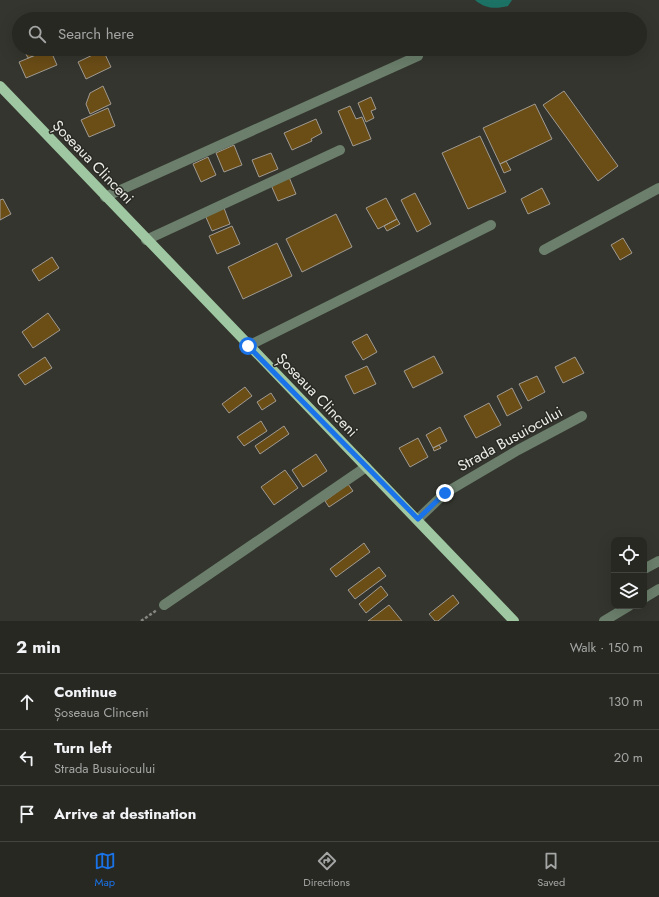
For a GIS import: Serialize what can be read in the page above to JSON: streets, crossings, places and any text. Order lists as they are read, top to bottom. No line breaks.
{"streets":{"main road":["Șoseaua Clinceni"],"street":["Strada Busuiocului"]},"crossings":[["Șoseaua Clinceni","Strada Busuiocului"]],"page":{"search":"Search here","heading":["2 min","Walk · 150 m"],"list":[["Continue","Șoseaua Clinceni","130 m"],["Turn left","Strada Busuiocului","20 m"],"Arrive at destination"],"nav":["Map","Directions","Saved"]}}
